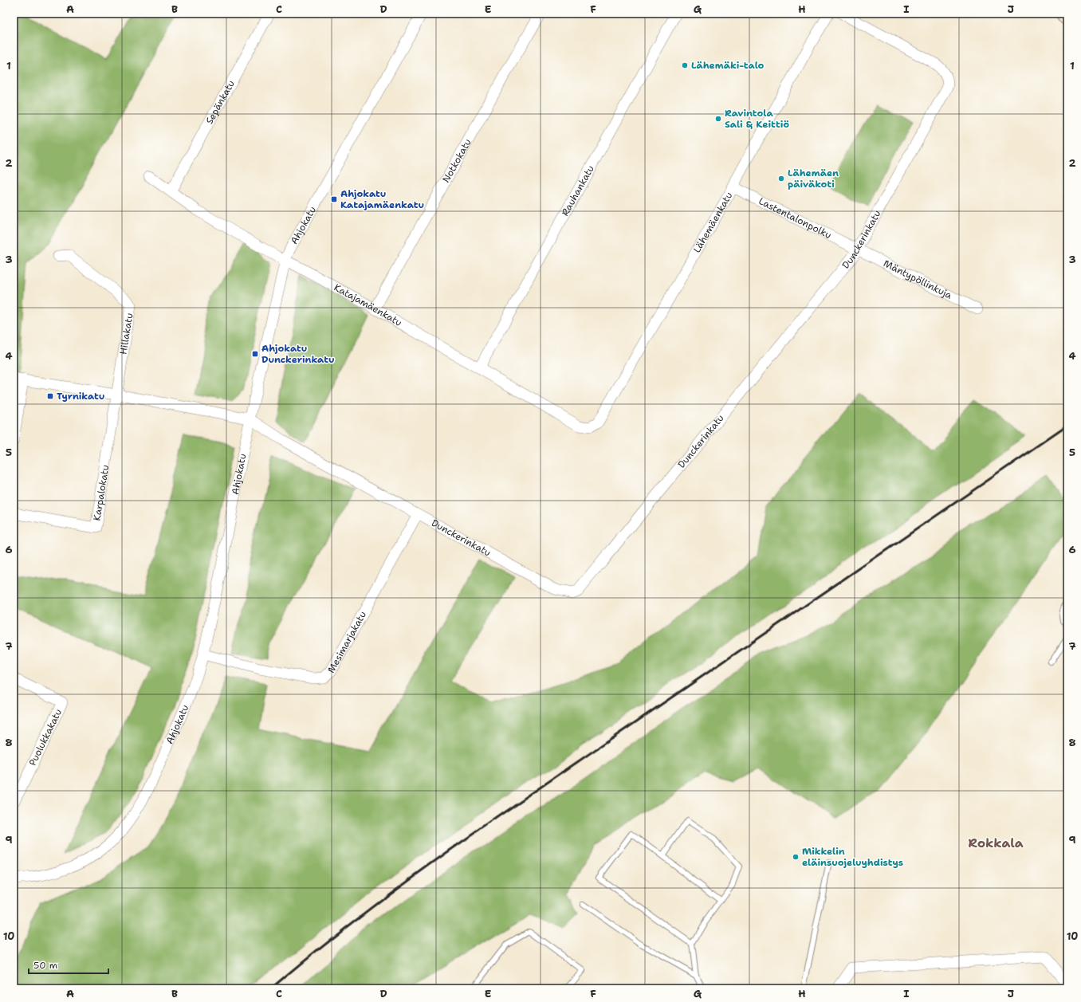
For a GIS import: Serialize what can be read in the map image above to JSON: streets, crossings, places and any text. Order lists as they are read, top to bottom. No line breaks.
{"streets":{"street":["Sepänkatu","Notkokatu","Rauhankatu","Lastentalonpolku","Lähemäenkatu","Ahjokatu","Dunckerinkatu","Mäntypöllinkuja","Katajamäenkatu","Hillakatu","Karpalokatu","Mesimarjakatu","Puolukkakatu"]},"crossings":[["Sepänkatu","Katajamäenkatu"],["Notkokatu","Katajamäenkatu"],["Rauhankatu","Katajamäenkatu"],["Lastentalonpolku","Lähemäenkatu"],["Lastentalonpolku","Dunckerinkatu"],["Lastentalonpolku","Mäntypöllinkuja"],["Lähemäenkatu","Katajamäenkatu"],["Ahjokatu","Dunckerinkatu"],["Ahjokatu","Katajamäenkatu"],["Ahjokatu","Mesimarjakatu"],["Dunckerinkatu","Mäntypöllinkuja"],["Dunckerinkatu","Mesimarjakatu"],["Hillakatu","Karpalokatu"]],"districts":["Rokkala"],"places":{"other":["Lähemäki-talo","Ravintola Sali & Keittiö","Lähemäen päiväkoti","Mikkelin eläinsuojeluyhdistys"],"transit":["Ahjokatu Katajamäenkatu","Ahjokatu Dunckerinkatu","Tyrnikatu"]},"scale_bar":"50 m","grid":{"columns":["A","B","C","D","E","F","G","H","I","J"],"rows":["1","2","3","4","5","6","7","8","9","10"]}}
